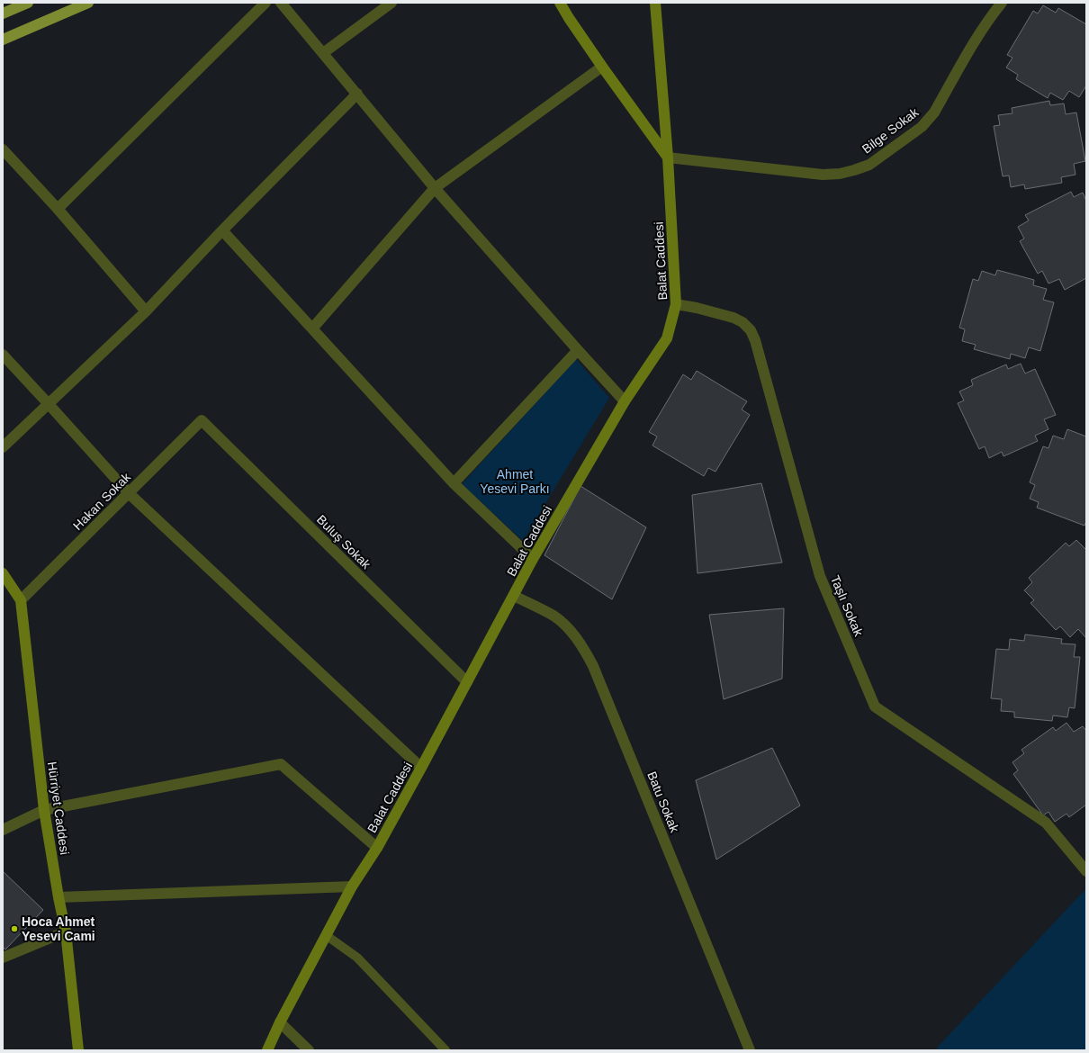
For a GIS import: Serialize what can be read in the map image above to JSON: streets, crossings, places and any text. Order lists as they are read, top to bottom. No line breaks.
{"streets":{"street":["Bilge Sokak","Balat Caddesi","Hakan Sokak","Buluş Sokak","Taşlı Sokak","Batu Sokak","Hürriyet Caddesi"]},"crossings":[["Bilge Sokak","Balat Caddesi"],["Balat Caddesi","Buluş Sokak"],["Balat Caddesi","Taşlı Sokak"],["Balat Caddesi","Batu Sokak"],["Hakan Sokak","Buluş Sokak"],["Hakan Sokak","Hürriyet Caddesi"]],"parks":["Ahmet Yesevi Parkı"],"places":["Hoca Ahmet Yesevi Cami"]}
